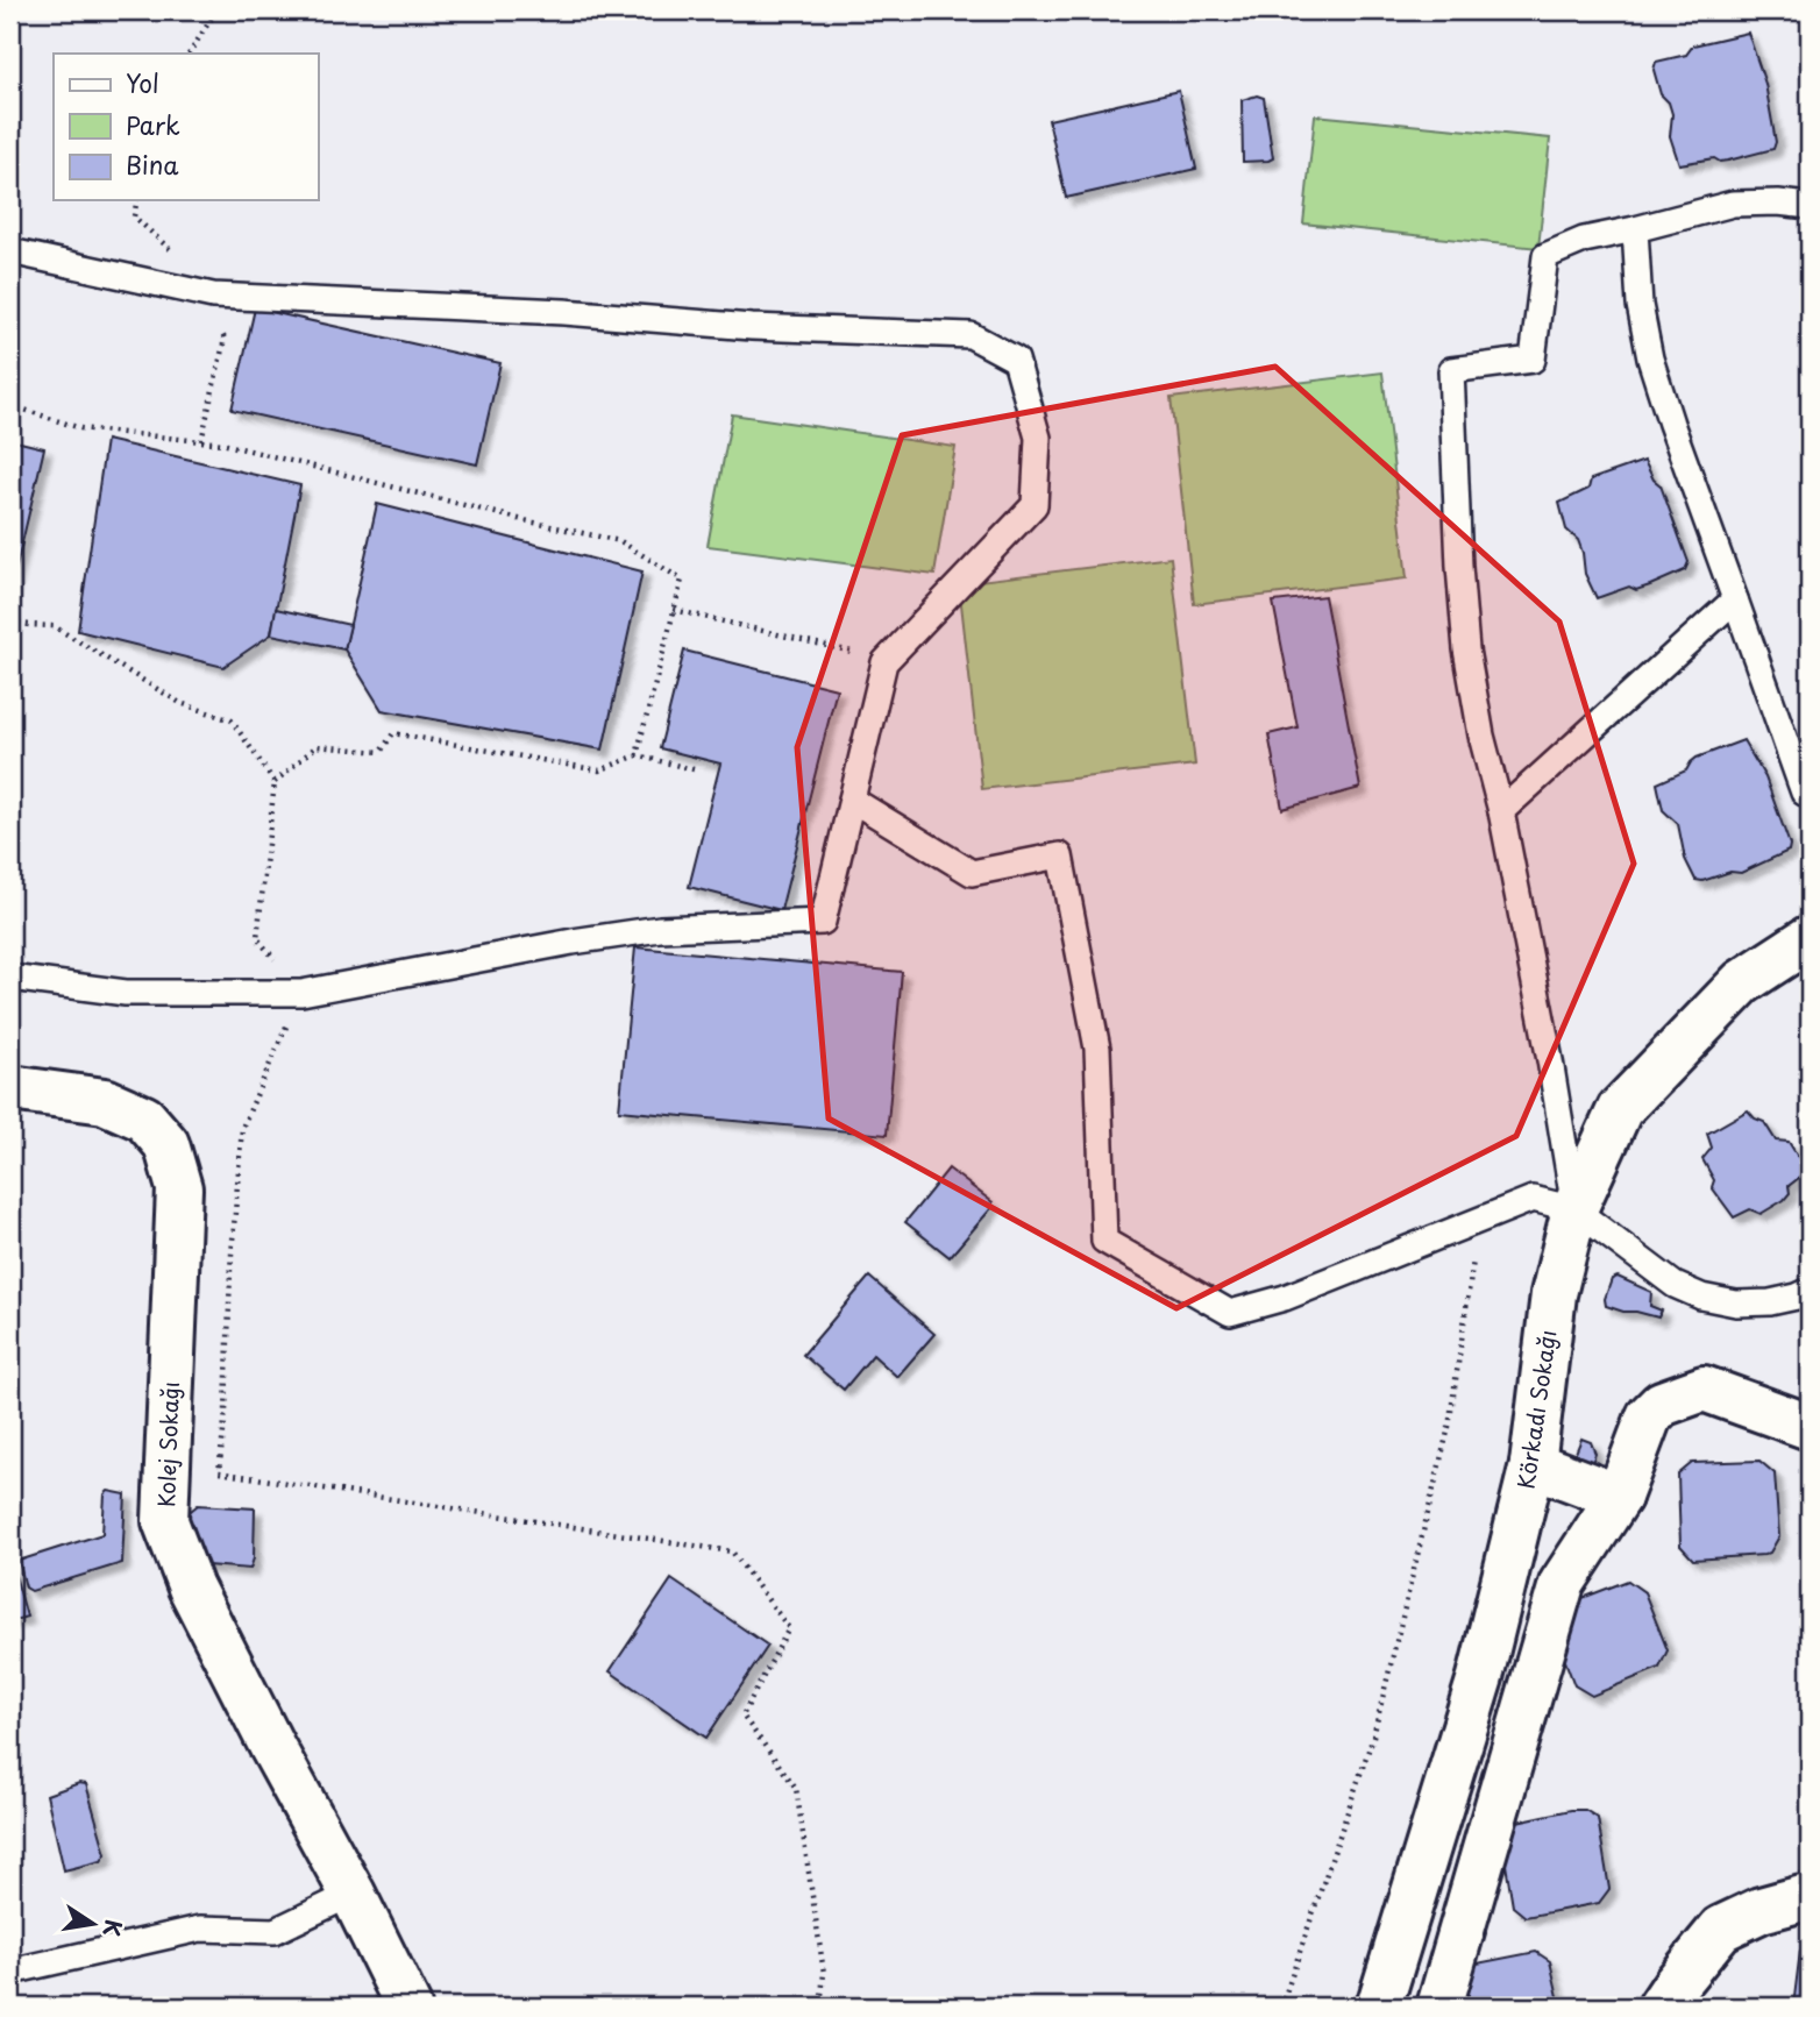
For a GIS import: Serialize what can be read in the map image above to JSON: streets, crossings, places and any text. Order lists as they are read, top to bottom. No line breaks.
{"streets":{"street":["Körkadı Sokağı","Kolej Sokağı"]},"legend":["Yol","Park","Bina"],"north":"right"}
